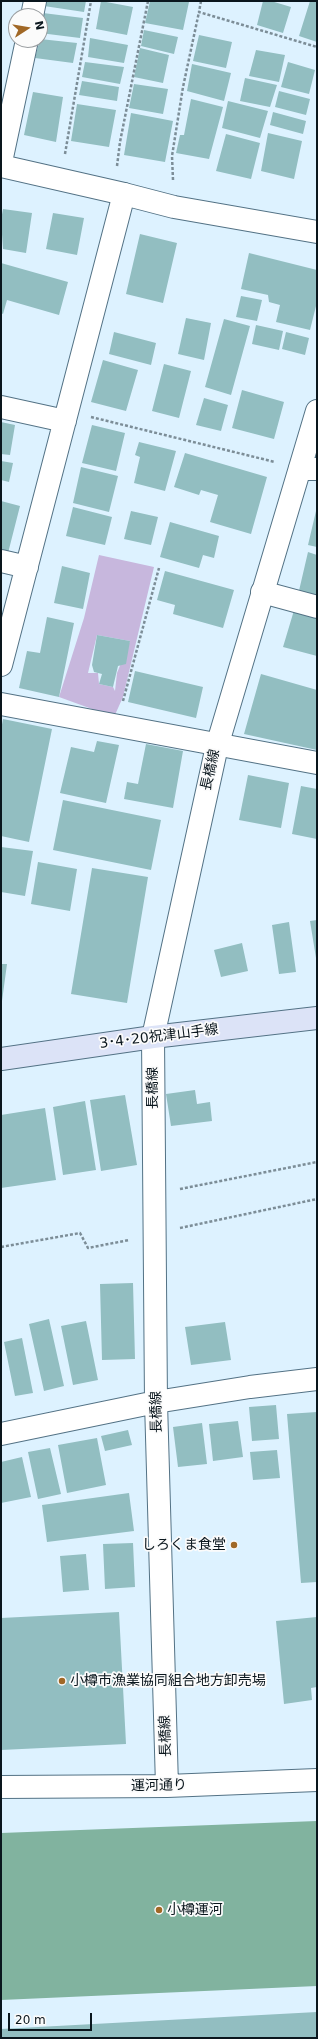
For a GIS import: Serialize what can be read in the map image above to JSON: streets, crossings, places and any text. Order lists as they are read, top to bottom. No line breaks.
{"streets":{"main road":["3･4･20祝津山手線"],"street":["長橋線","運河通り"]},"crossings":[["長橋線","3･4･20祝津山手線"],["長橋線","運河通り"]],"places":["しろくま食堂","小樽市漁業協同組合地方卸売場","小樽運河"],"scale_bar":"20 m","north":"right"}
